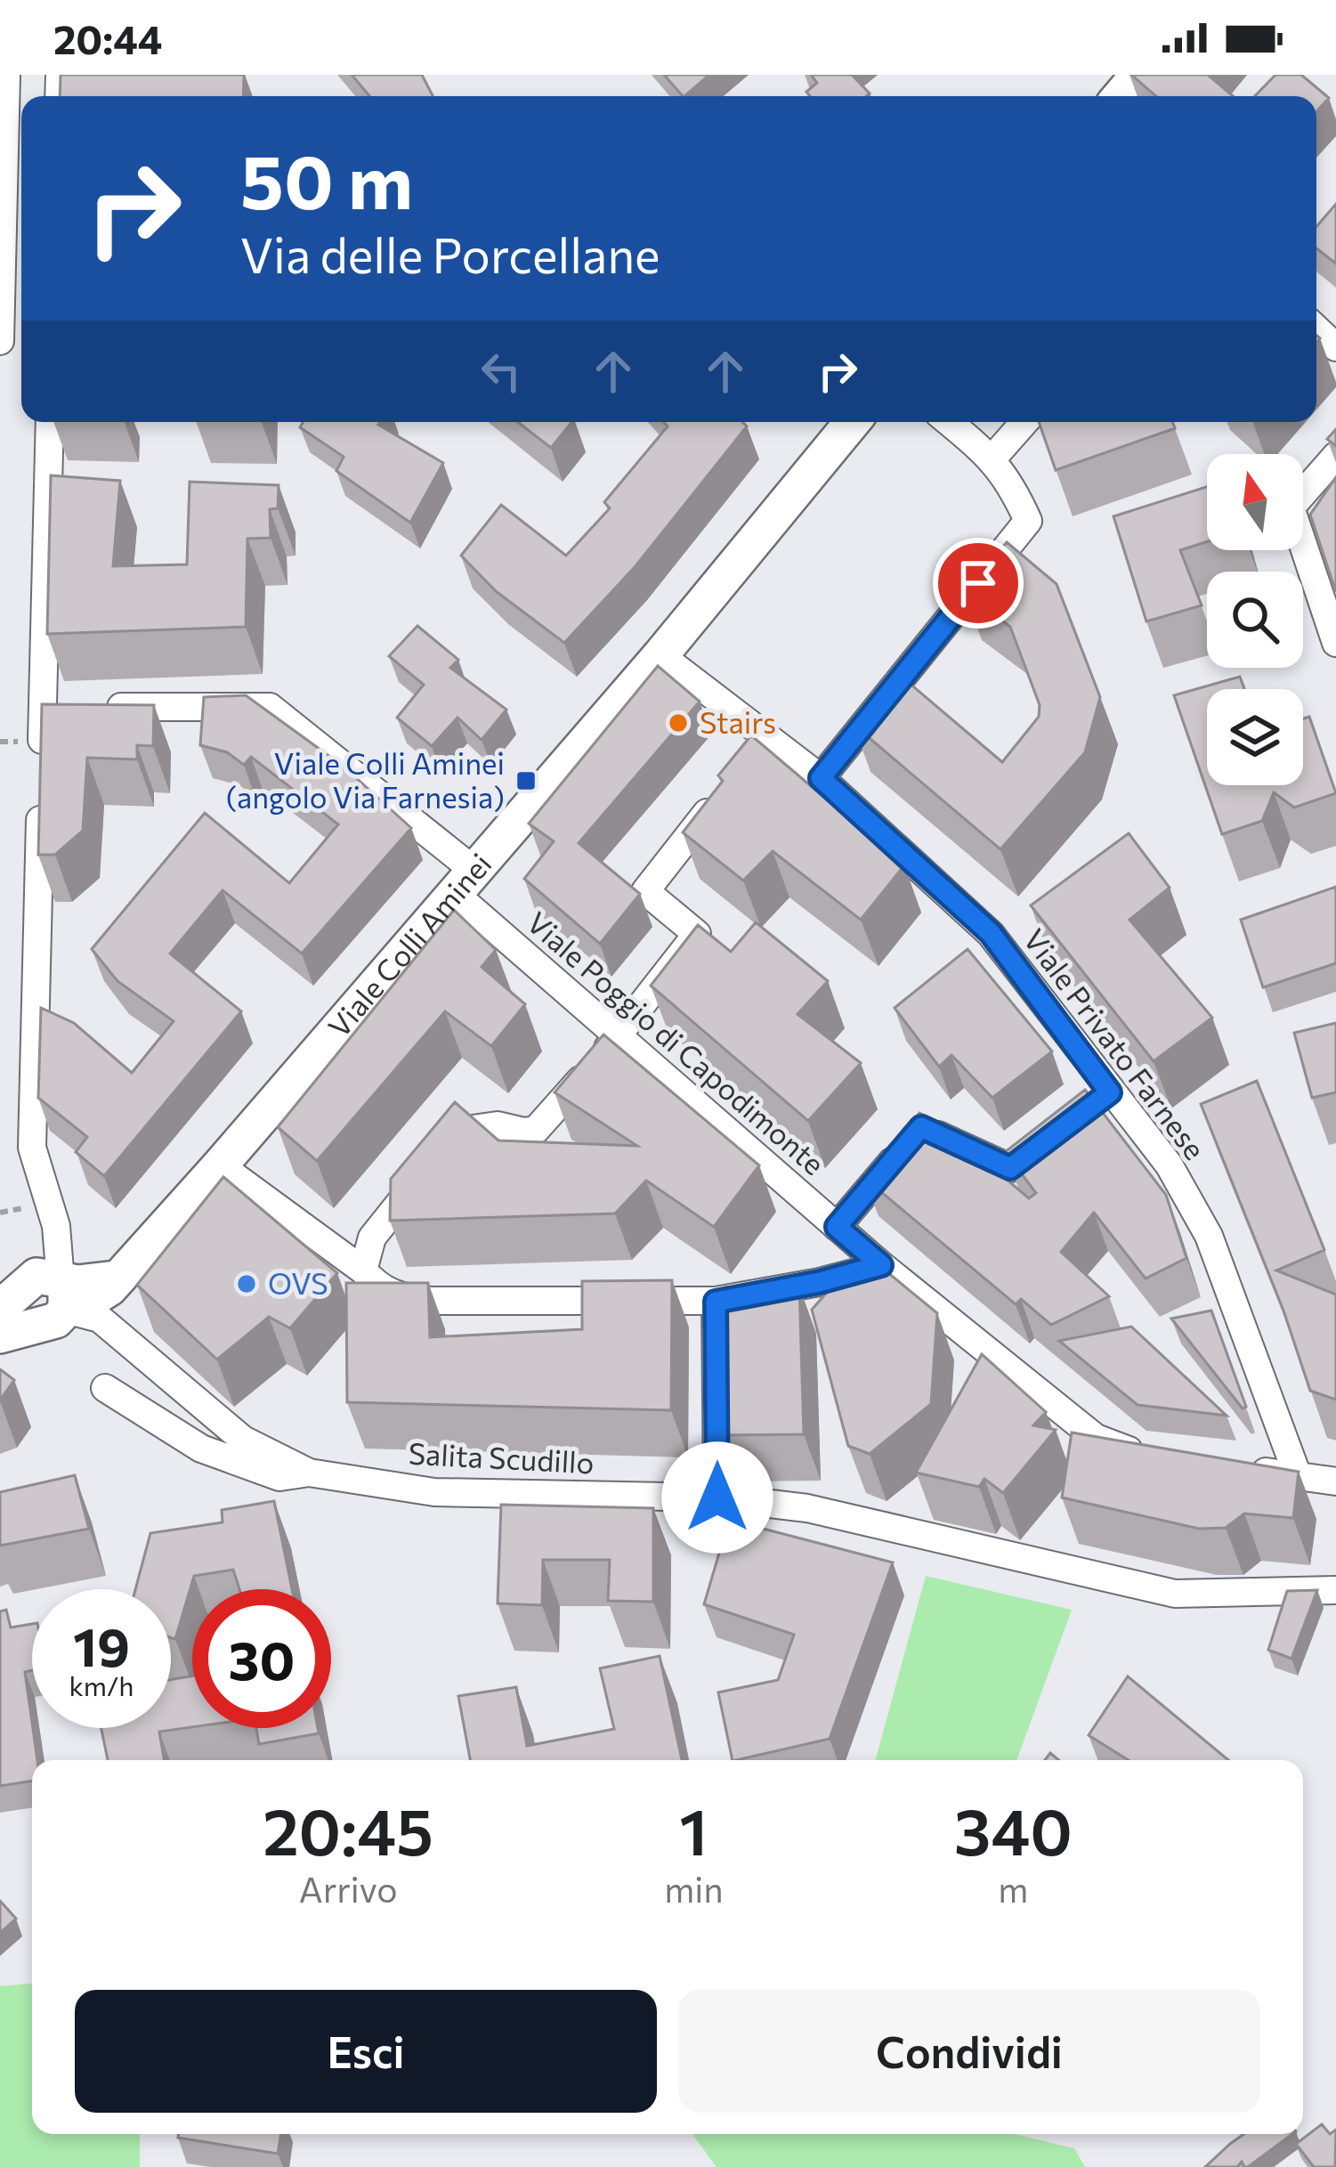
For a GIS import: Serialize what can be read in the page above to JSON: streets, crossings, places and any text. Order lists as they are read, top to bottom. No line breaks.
{"streets":{"main road":["Viale Colli Aminei"],"street":["Viale Poggio di Capodimonte","Viale Privato Farnese","Salita Scudillo"]},"crossings":[["Viale Colli Aminei","Viale Poggio di Capodimonte"],["Viale Colli Aminei","Viale Privato Farnese"],["Viale Colli Aminei","Salita Scudillo"]],"places":{"other":["Stairs","OVS"],"transit":["Viale Colli Aminei (angolo Via Farnesia)"]},"north":"top","page":{"status":"20:44","turn":["50 m","Via delle Porcellane"],"speed":"19 km/h","limit":"30","eta":["20:45","Arrivo","1","min","340","m"],"buttons":["Esci","Condividi"]}}
